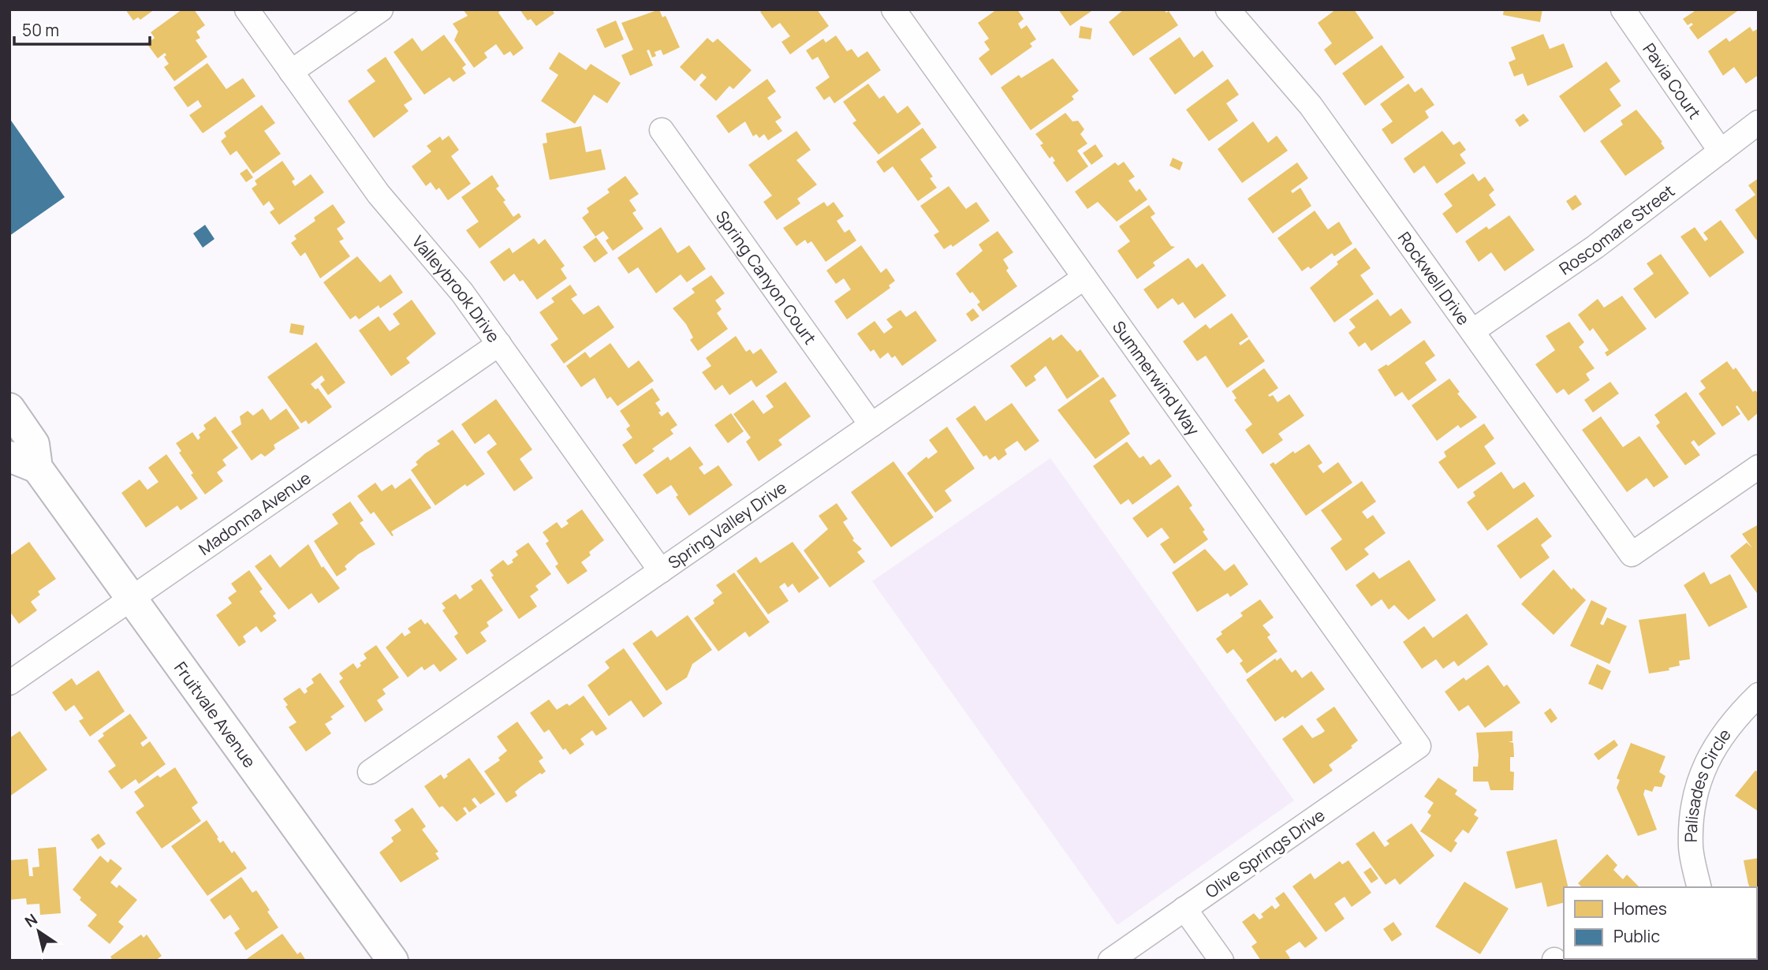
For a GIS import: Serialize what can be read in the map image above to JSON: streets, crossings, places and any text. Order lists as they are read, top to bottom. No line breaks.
{"streets":{"main road":["Fruitvale Avenue"],"street":["Pavia Court","Roscomare Street","Spring Canyon Court","Rockwell Drive","Valleybrook Drive","Summerwind Way","Madonna Avenue","Spring Valley Drive","Palisades Circle","Olive Springs Drive"]},"crossings":[["Pavia Court","Roscomare Street"],["Roscomare Street","Rockwell Drive"],["Spring Canyon Court","Spring Valley Drive"],["Valleybrook Drive","Madonna Avenue"],["Valleybrook Drive","Spring Valley Drive"],["Summerwind Way","Spring Valley Drive"],["Summerwind Way","Olive Springs Drive"],["Madonna Avenue","Fruitvale Avenue"]],"legend":["Homes","Public"],"scale_bar":"50 m","north":"top left"}
